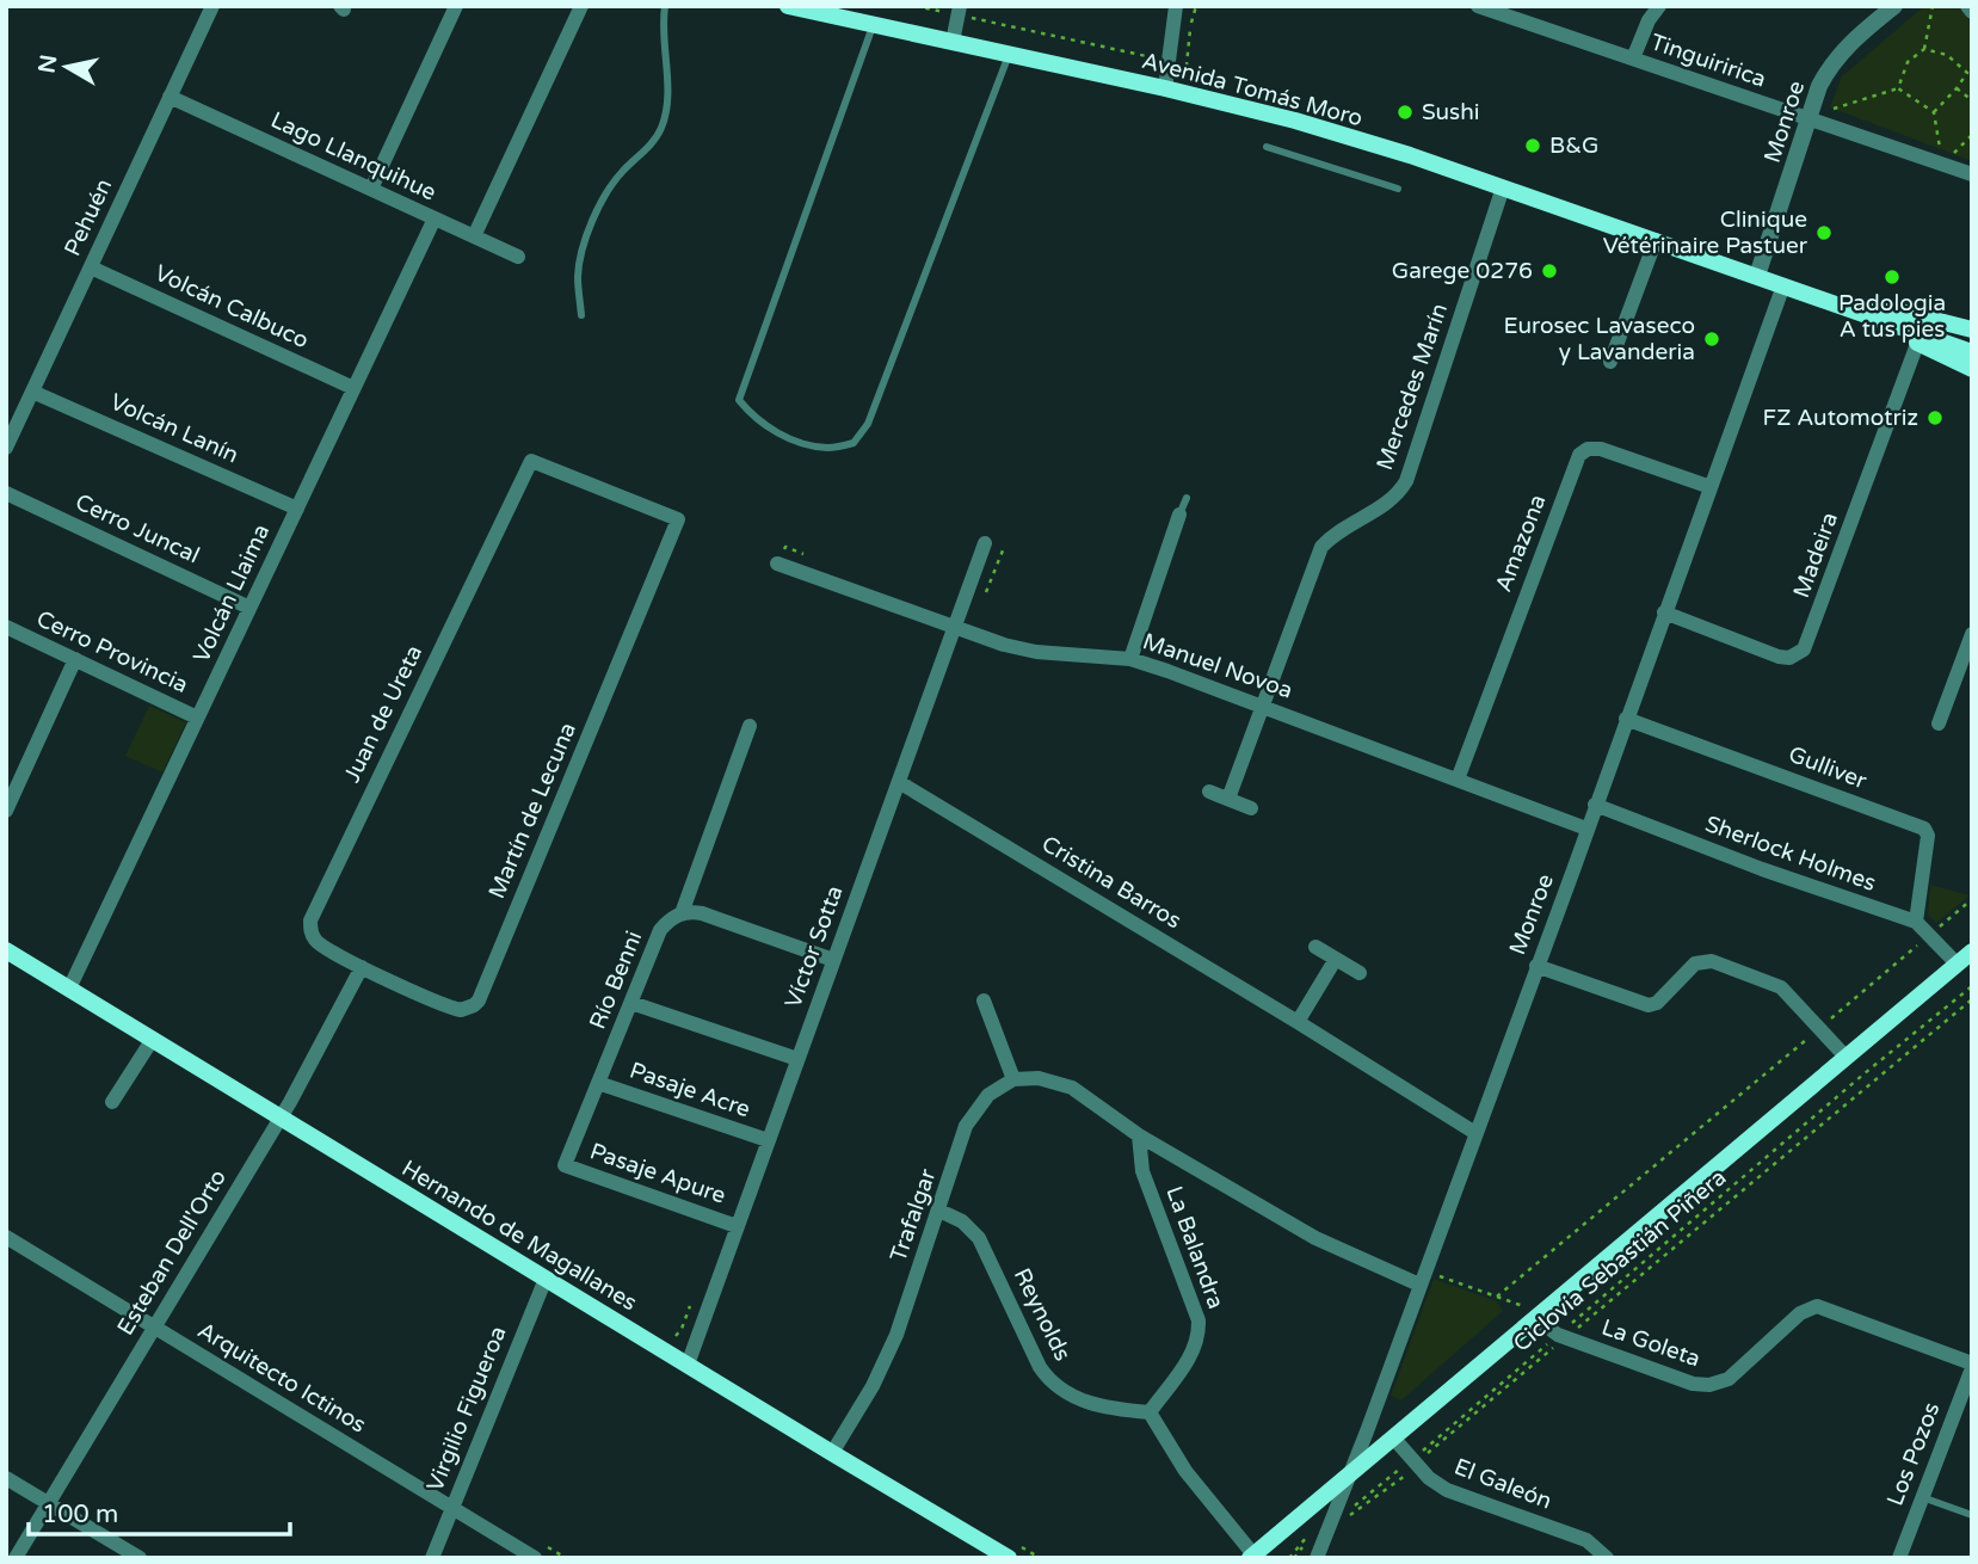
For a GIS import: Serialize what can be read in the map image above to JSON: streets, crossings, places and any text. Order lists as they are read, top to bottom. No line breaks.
{"streets":{"main road":["Avenida Tomás Moro","Hernando de Magallanes"],"street":["Tinguiririca","Monroe","Lago Llanquihue","Pehuén","Volcán Calbuco","Mercedes Marín","Volcán Lanín","Cerro Juncal","Amazona","Madeira","Volcán Llaima","Cerro Provincia","Manuel Novoa","Juan de Ureta","Gulliver","Martín de Lecuna","Sherlock Holmes","Cristina Barros","Víctor Sotta","Río Benni","Pasaje Acre","Pasaje Apure","Trafalgar","La Balandra","Esteban Dell'Orto","Reynolds","La Goleta","Arquitecto Ictinos","Virgilio Figueroa","Los Pozos","El Galeón"],"path":["Ciclovía Sebastián Piñera"]},"crossings":[["Tinguiririca","Monroe"],["Avenida Tomás Moro","Monroe"],["Avenida Tomás Moro","Mercedes Marín"],["Avenida Tomás Moro","Madeira"],["Monroe","Amazona"],["Monroe","Madeira"],["Monroe","Manuel Novoa"],["Monroe","Gulliver"],["Monroe","Sherlock Holmes"],["Monroe","Cristina Barros"],["Monroe","Ciclovía Sebastián Piñera"],["Lago Llanquihue","Pehuén"],["Lago Llanquihue","Volcán Llaima"],["Pehuén","Volcán Calbuco"],["Pehuén","Volcán Lanín"],["Volcán Calbuco","Volcán Llaima"],["Mercedes Marín","Manuel Novoa"],["Volcán Lanín","Volcán Llaima"],["Cerro Juncal","Volcán Llaima"],["Amazona","Manuel Novoa"],["Volcán Llaima","Cerro Provincia"],["Volcán Llaima","Hernando de Magallanes"],["Manuel Novoa","Víctor Sotta"],["Juan de Ureta","Martín de Lecuna"],["Juan de Ureta","Esteban Dell'Orto"],["Gulliver","Sherlock Holmes"],["Martín de Lecuna","Esteban Dell'Orto"],["Cristina Barros","Víctor Sotta"],["Víctor Sotta","Pasaje Acre"],["Víctor Sotta","Pasaje Apure"],["Víctor Sotta","Hernando de Magallanes"],["Río Benni","Pasaje Acre"],["Río Benni","Pasaje Apure"],["Trafalgar","Hernando de Magallanes"],["Trafalgar","Reynolds"],["Hernando de Magallanes","Esteban Dell'Orto"],["Hernando de Magallanes","Virgilio Figueroa"],["La Balandra","Reynolds"],["Esteban Dell'Orto","Arquitecto Ictinos"],["Ciclovía Sebastián Piñera","La Goleta"],["Ciclovía Sebastián Piñera","El Galeón"],["La Goleta","Los Pozos"],["Arquitecto Ictinos","Virgilio Figueroa"]],"places":["Sushi","B&G","Clinique Vétérinaire Pastuer","Garege 0276","Padologia A tus pies","Eurosec Lavaseco y Lavanderia","FZ Automotriz"],"scale_bar":"100 m","north":"left"}
